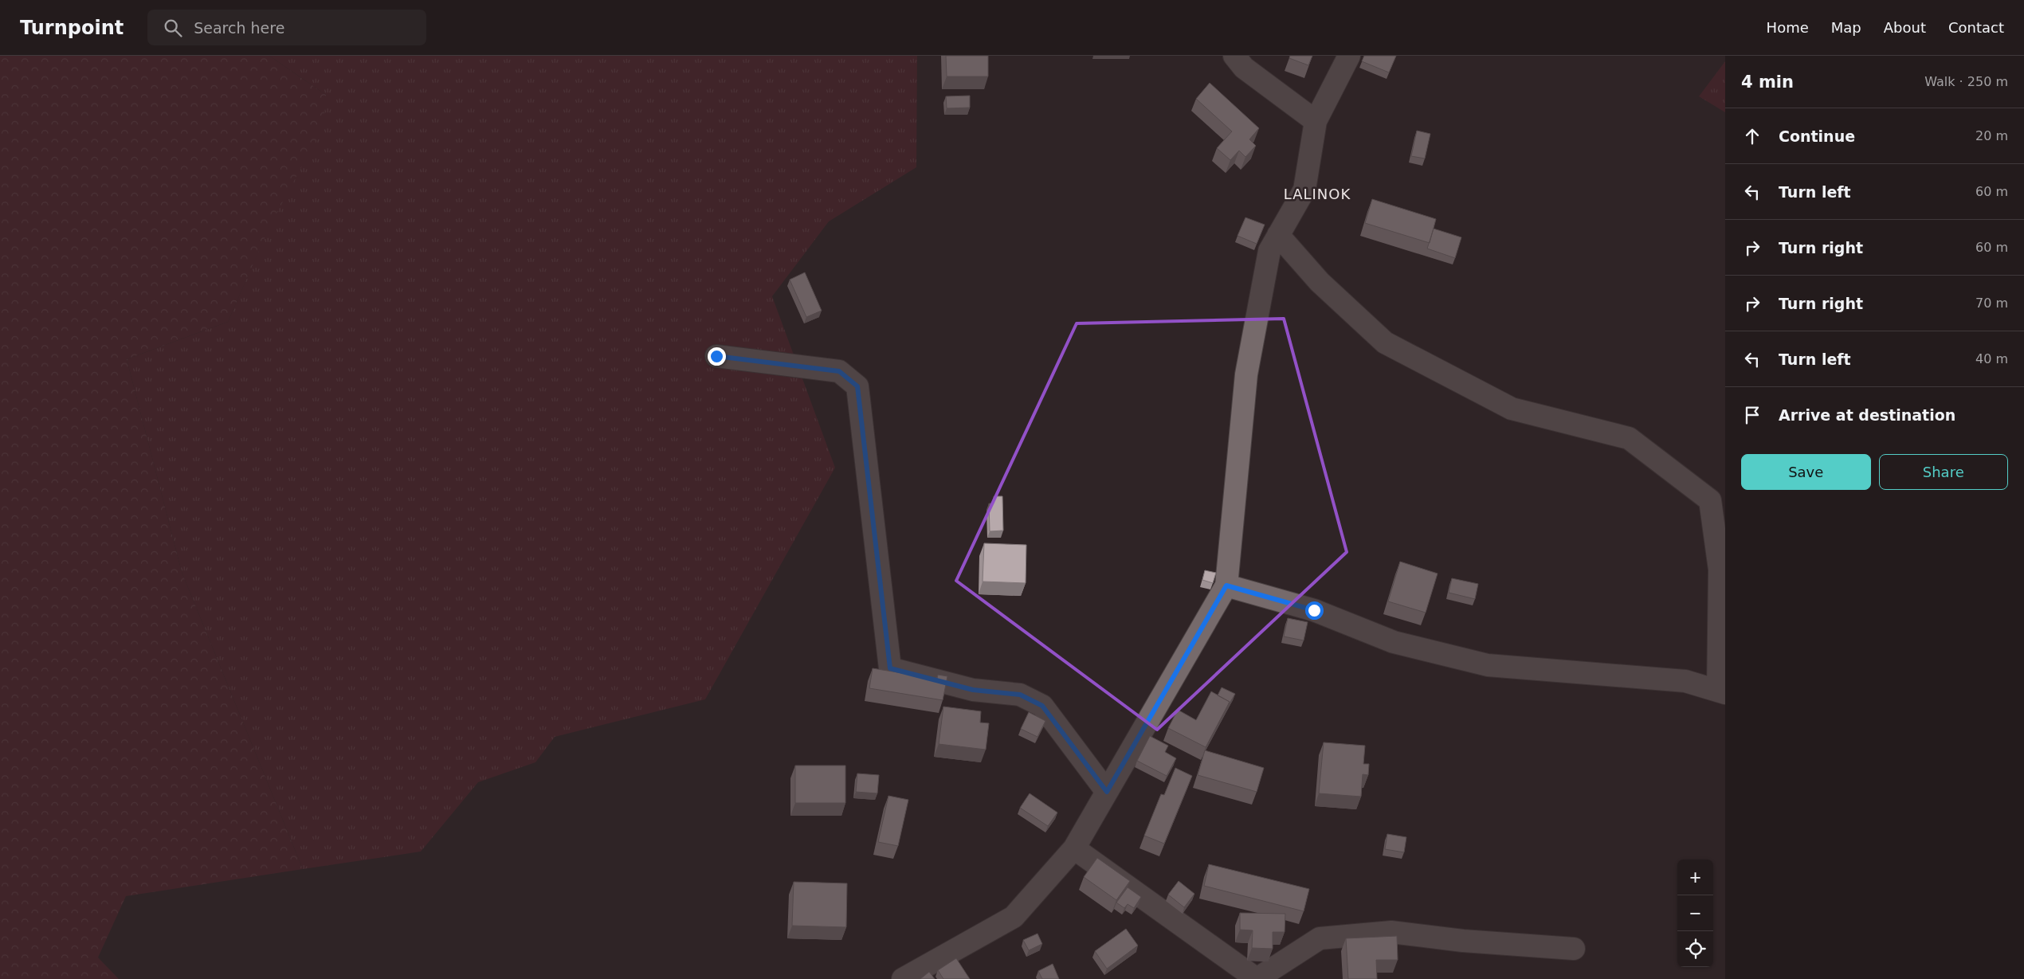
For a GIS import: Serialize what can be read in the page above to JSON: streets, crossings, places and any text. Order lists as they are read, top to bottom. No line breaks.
{"districts":["LALINOK"],"page":{"header":"Turnpoint","search":"Search here","nav":["Home","Map","About","Contact"],"heading":["4 min","Walk · 250 m"],"list":[["Continue","20 m"],["Turn left","60 m"],["Turn right","60 m"],["Turn right","70 m"],["Turn left","40 m"],"Arrive at destination"],"buttons":["Save","Share"],"map_buttons":["+","−"]}}
